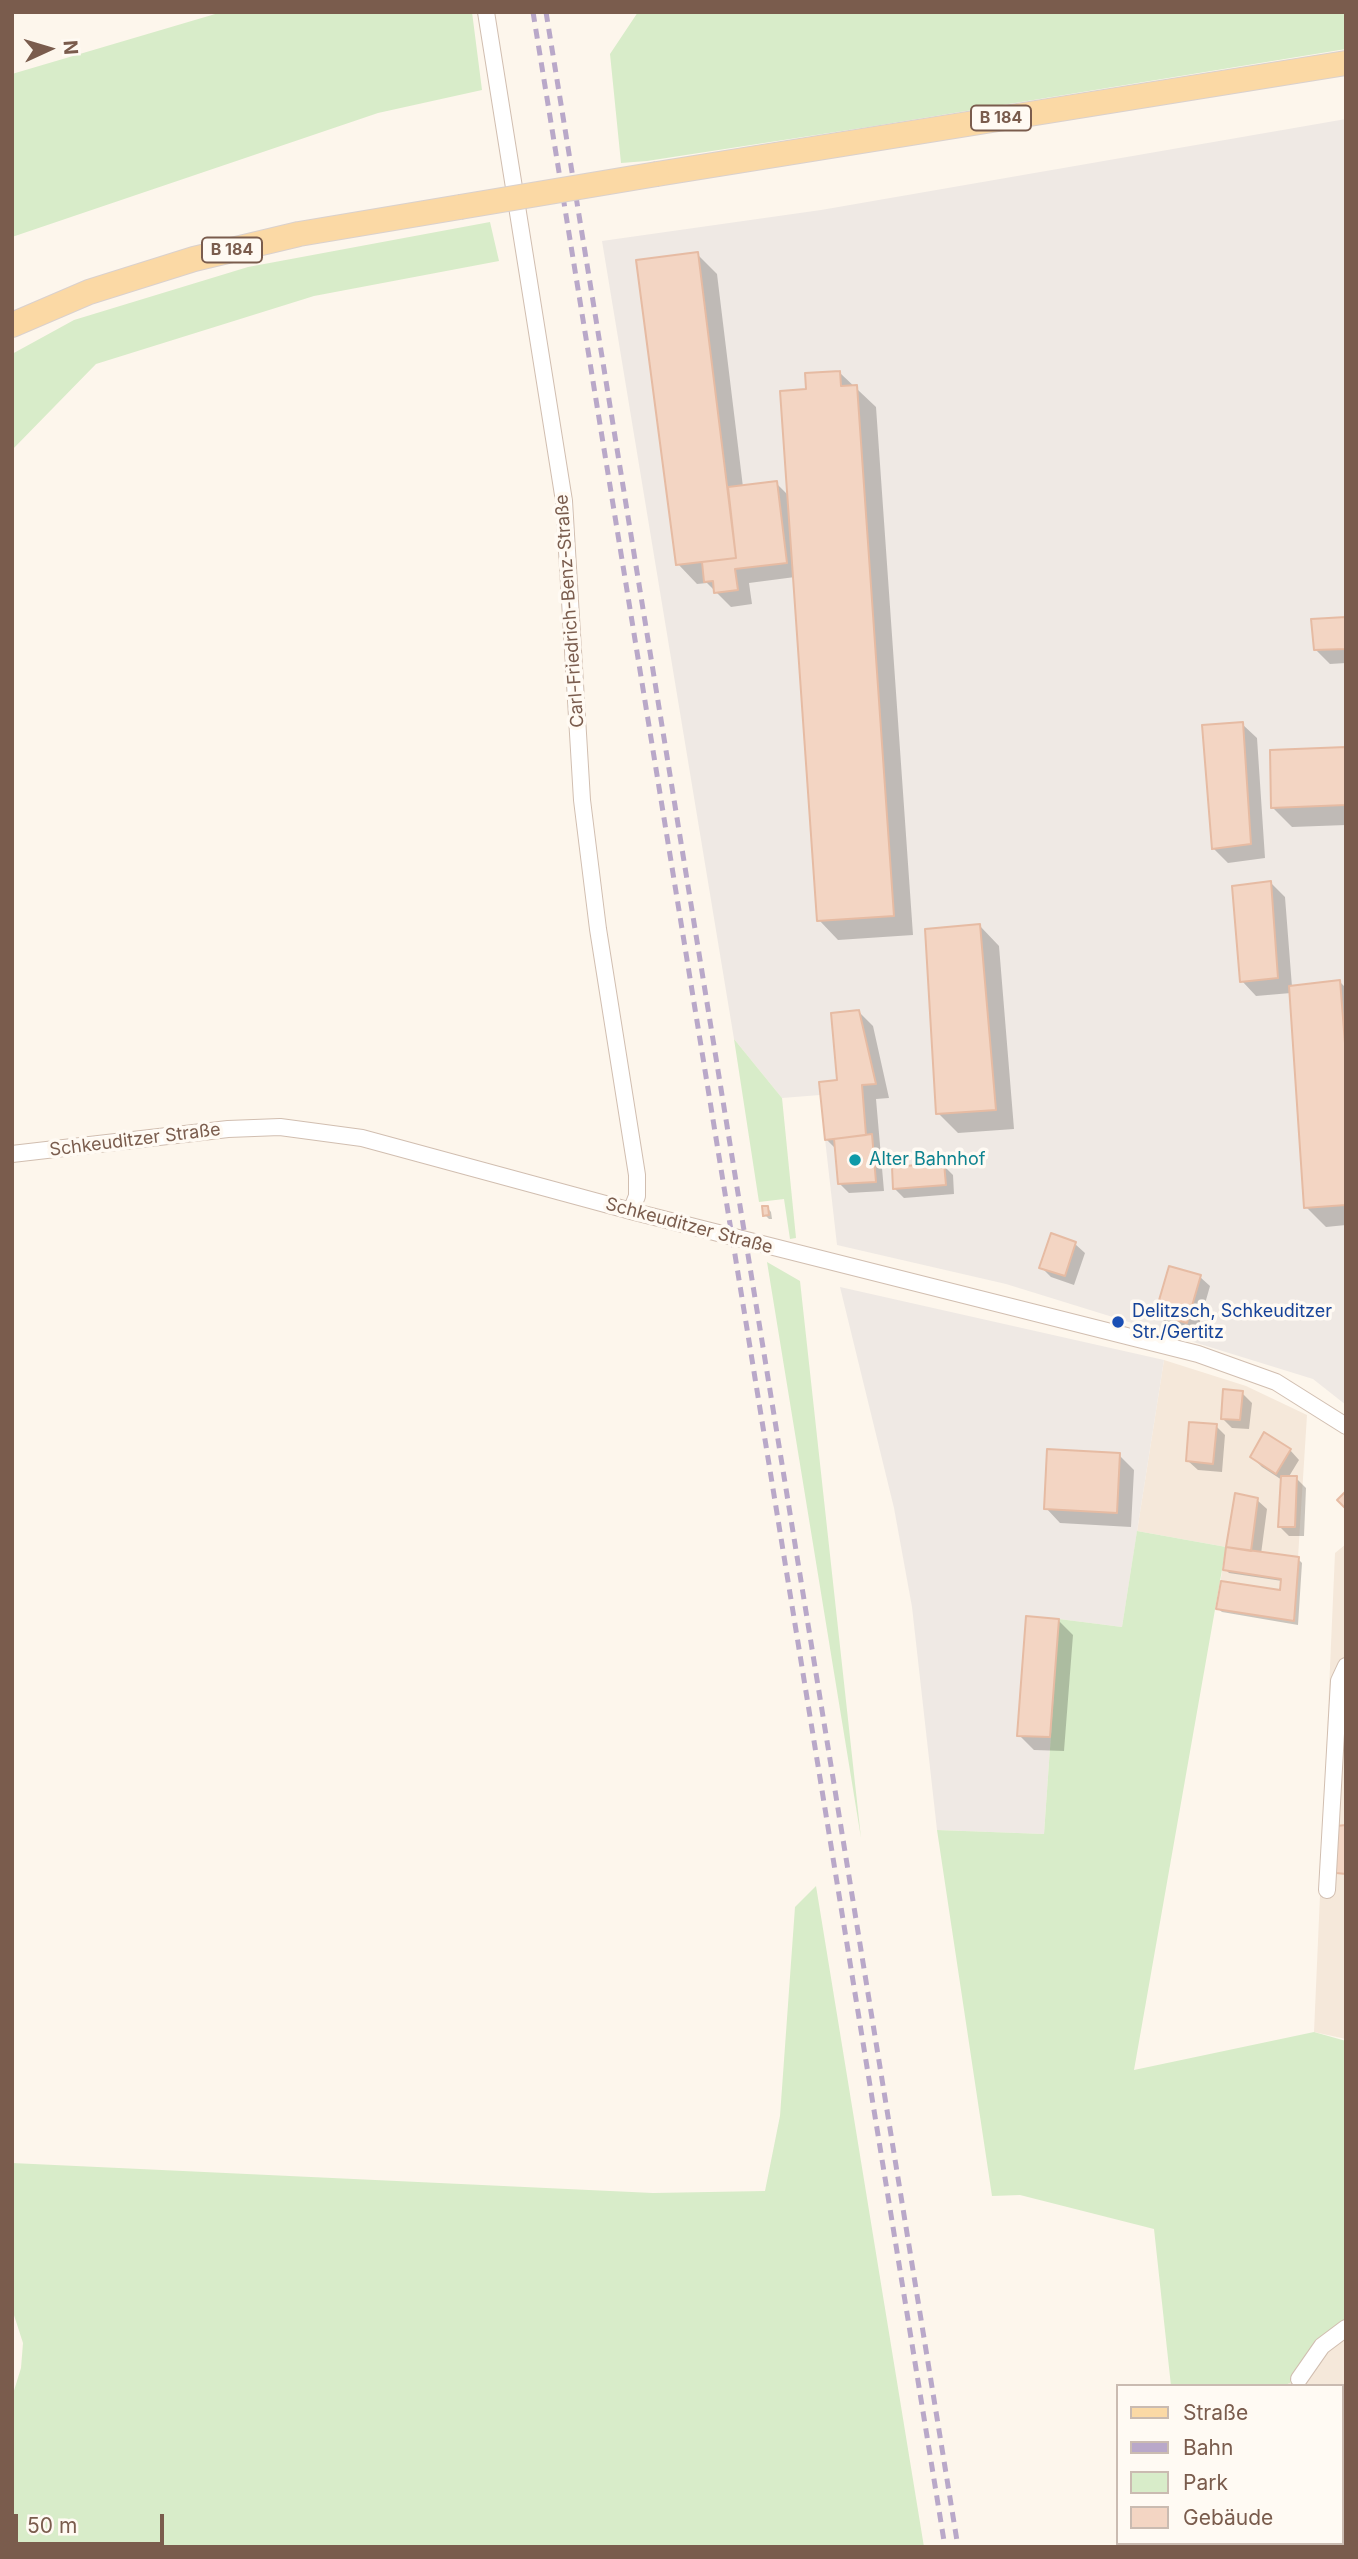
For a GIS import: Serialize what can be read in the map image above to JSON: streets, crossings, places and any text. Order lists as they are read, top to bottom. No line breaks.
{"streets":{"main road":["B 184"],"street":["Carl-Friedrich-Benz-Straße","Schkeuditzer Straße"]},"crossings":[["Carl-Friedrich-Benz-Straße","Schkeuditzer Straße"]],"places":["Alter Bahnhof","Delitzsch, Schkeuditzer Str./Gertitz"],"legend":["Straße","Bahn","Park","Gebäude"],"scale_bar":"50 m","north":"right"}
